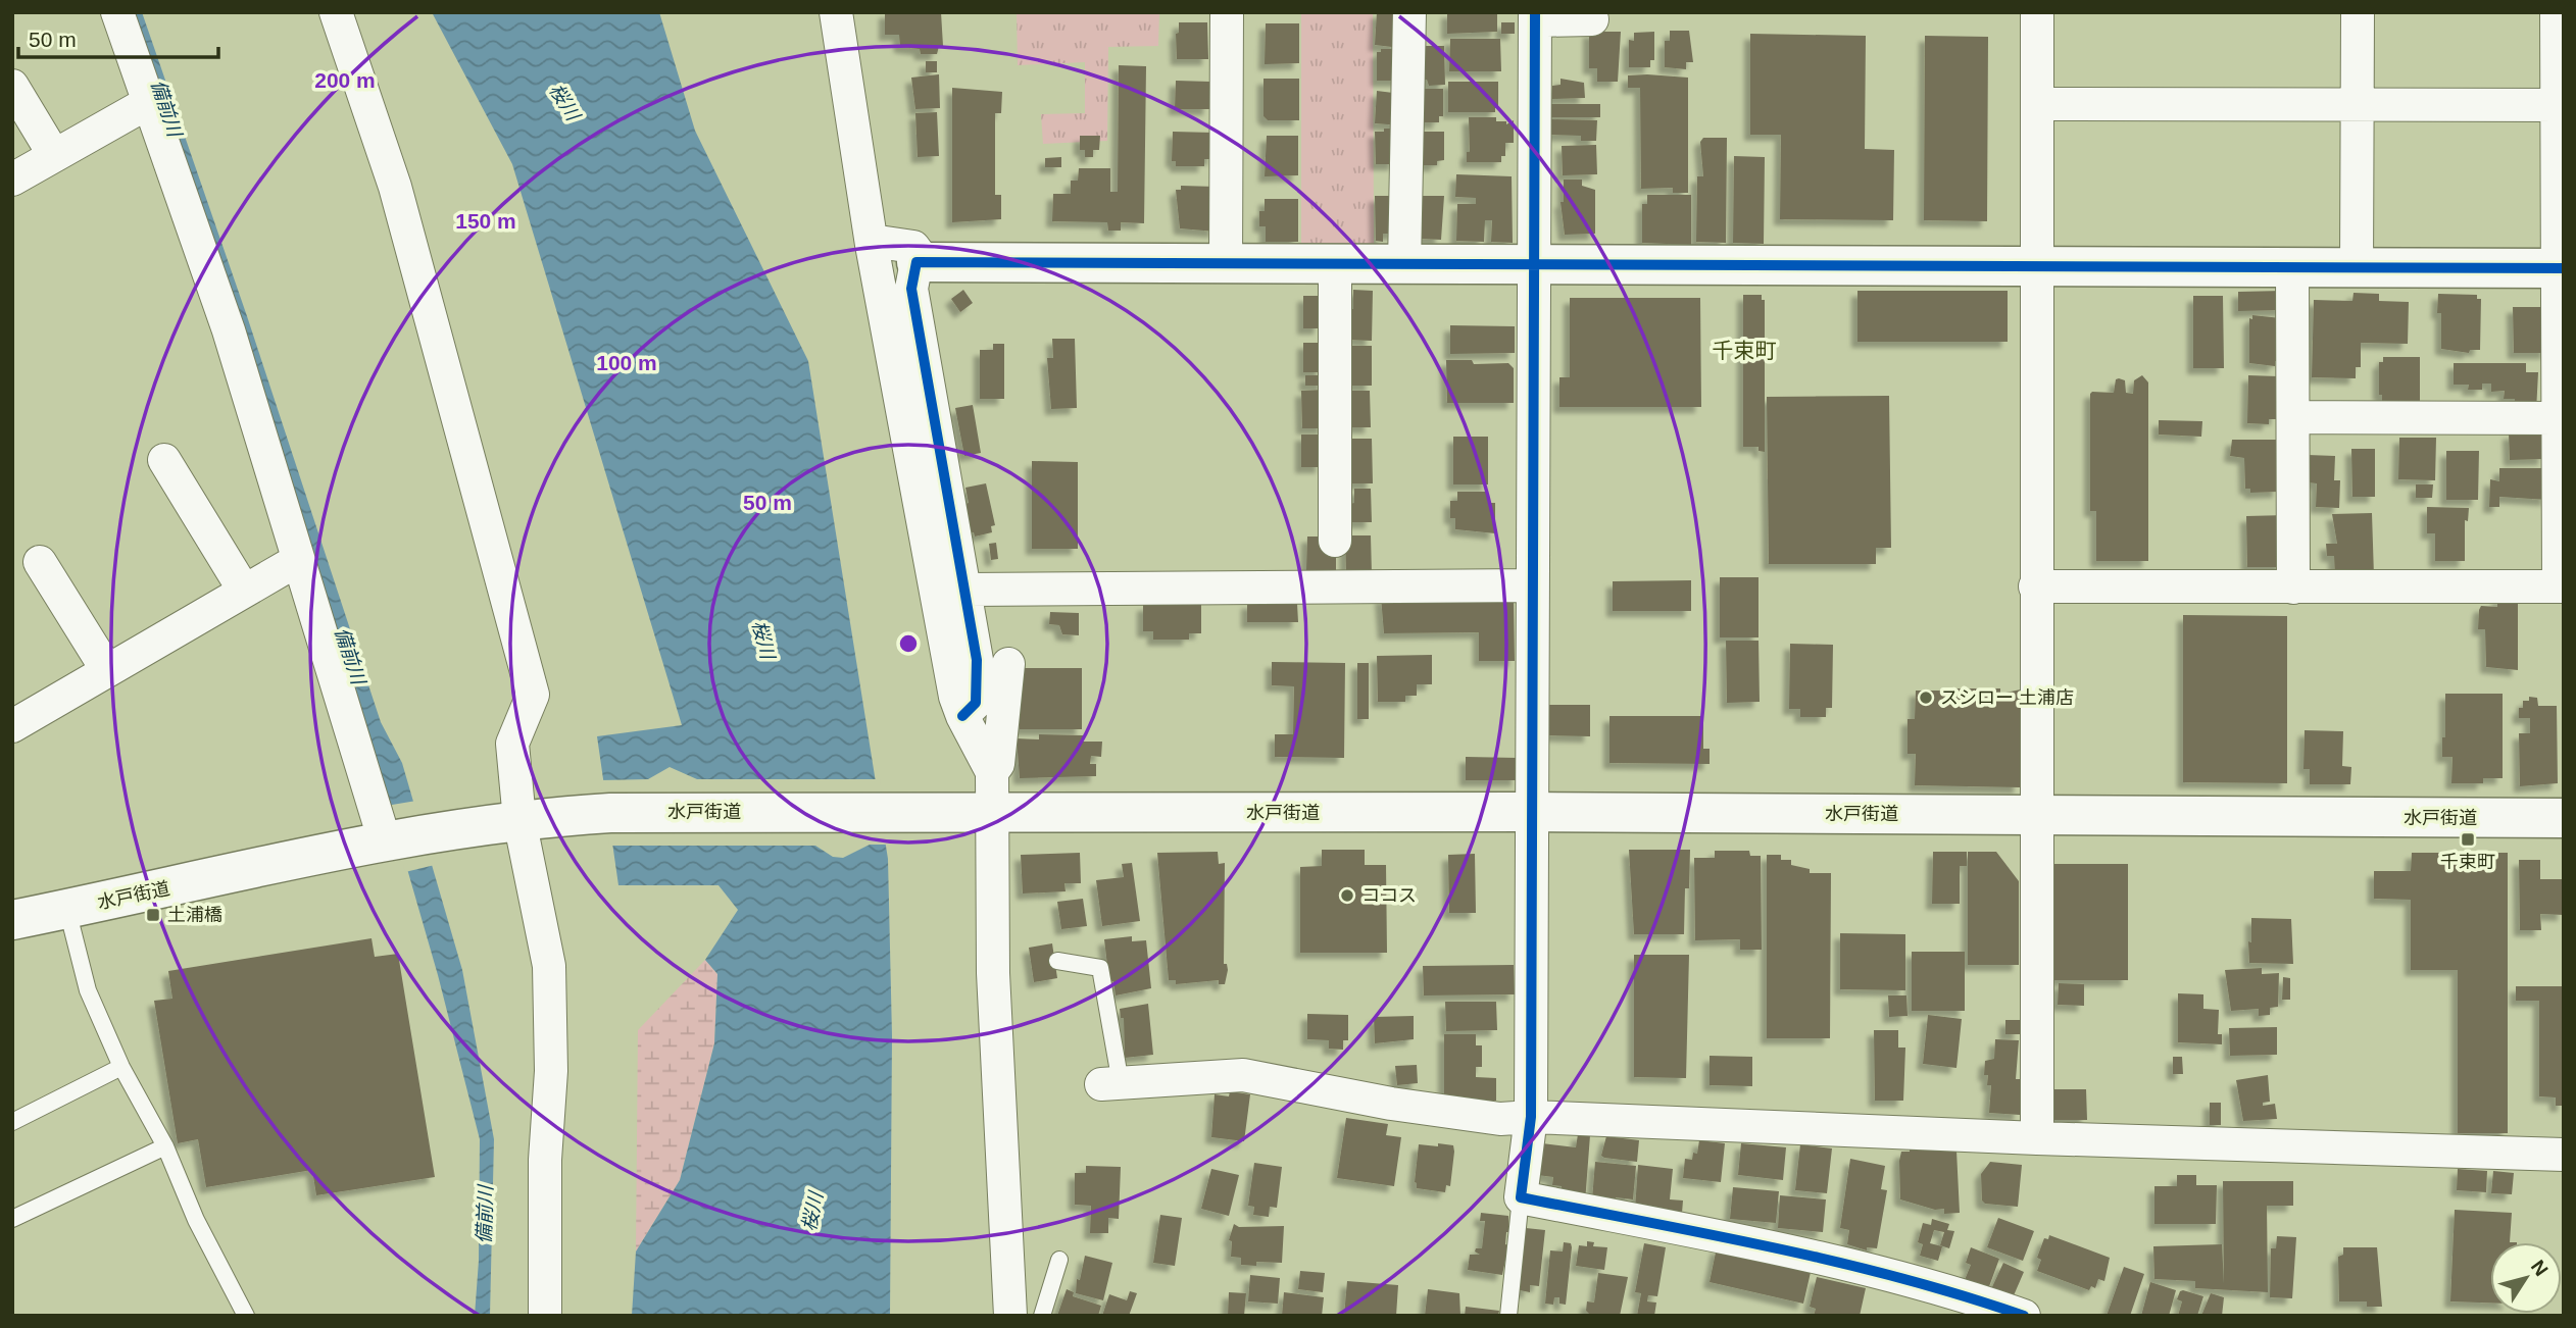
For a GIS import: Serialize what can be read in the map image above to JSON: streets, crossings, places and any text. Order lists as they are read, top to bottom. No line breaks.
{"streets":{"main road":["水戸街道"]},"districts":["千束町"],"water":["桜川","備前川"],"places":{"other":["スシロー 土浦店","ココス"],"transit":["千束町","土浦橋"]},"scale_bar":"50 m","north":"top right","rings":["200 m","150 m","100 m","50 m"]}
